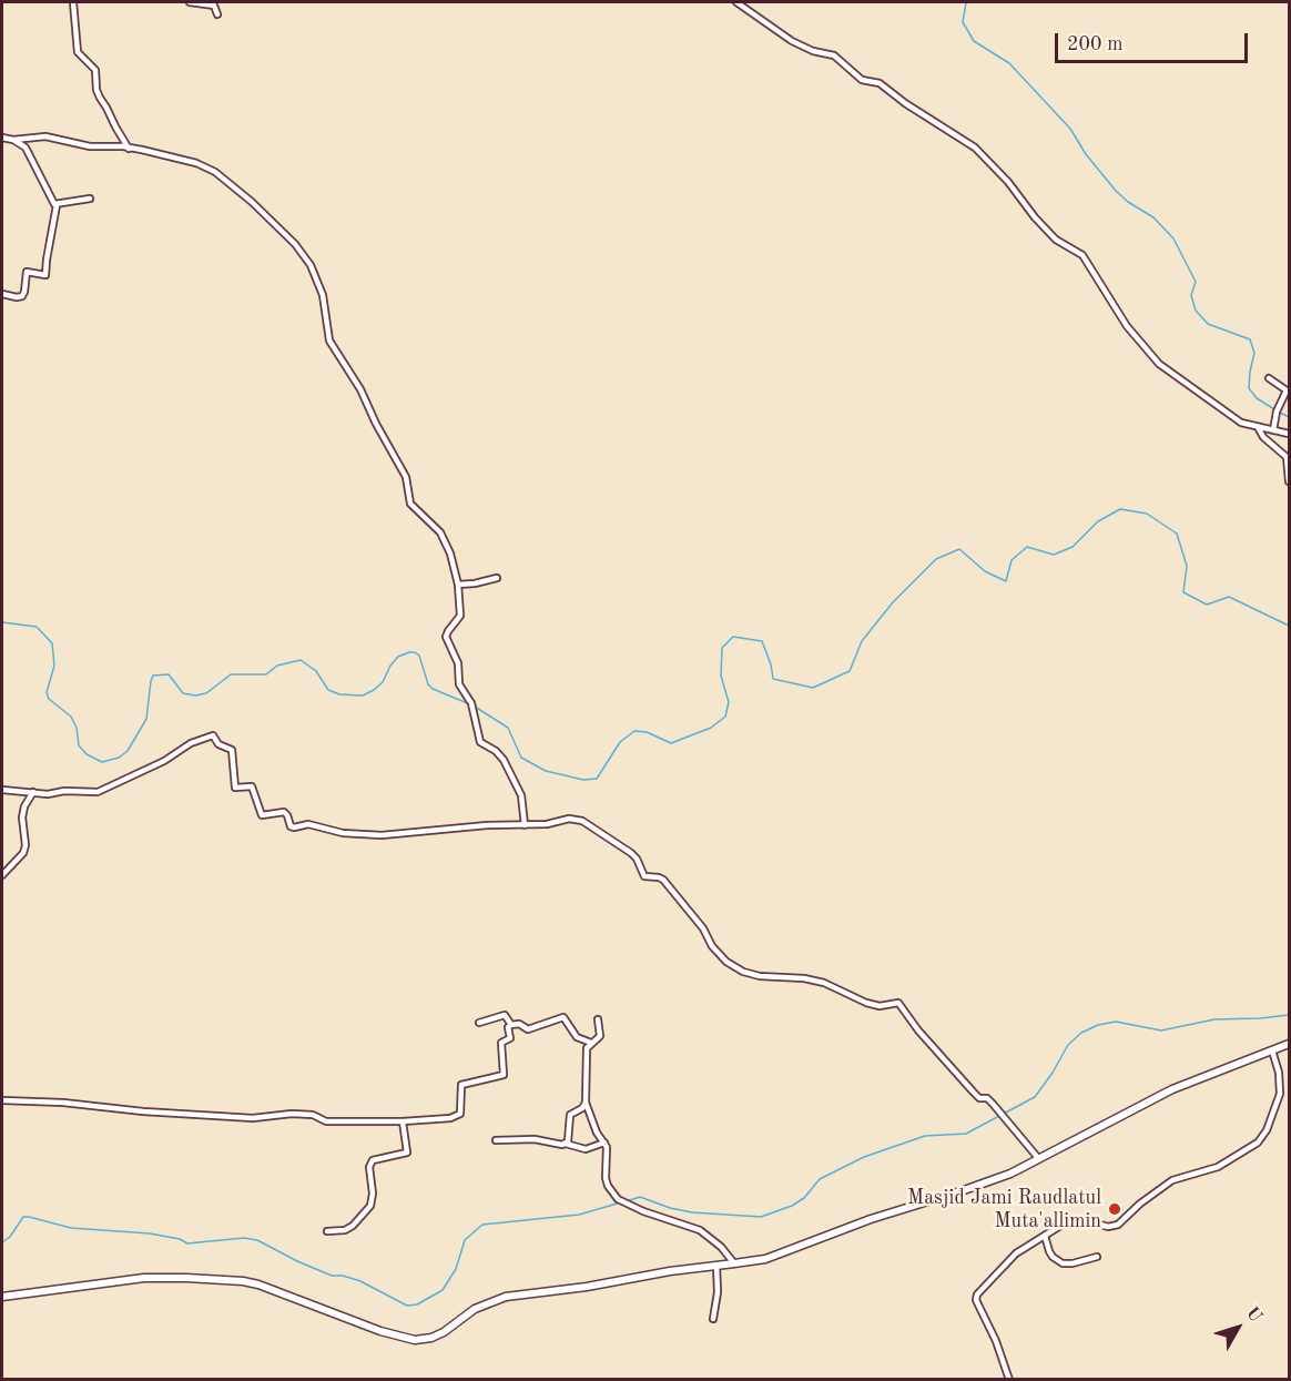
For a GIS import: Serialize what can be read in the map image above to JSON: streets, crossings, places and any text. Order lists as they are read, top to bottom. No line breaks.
{"places":["Masjid Jami Raudlatul Muta'allimin"],"scale_bar":"200 m","north":"top right"}
